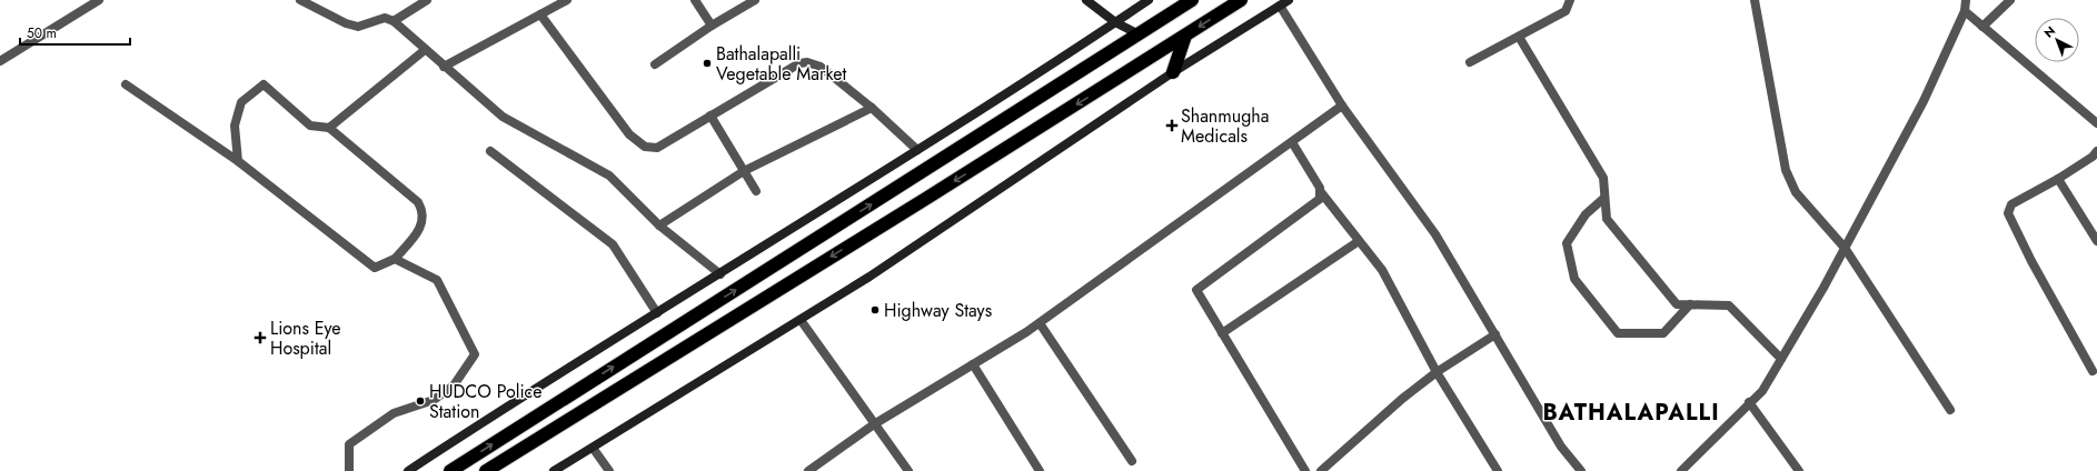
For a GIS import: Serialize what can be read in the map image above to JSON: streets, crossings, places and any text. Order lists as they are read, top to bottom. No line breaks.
{"districts":["BATHALAPALLI"],"places":{"other":["Bathalapalli Vegetable Market","Highway Stays","HUDCO Police Station"],"health":["Shanmugha Medicals","Lions Eye Hospital"]},"scale_bar":"50 m","north":"top left"}
